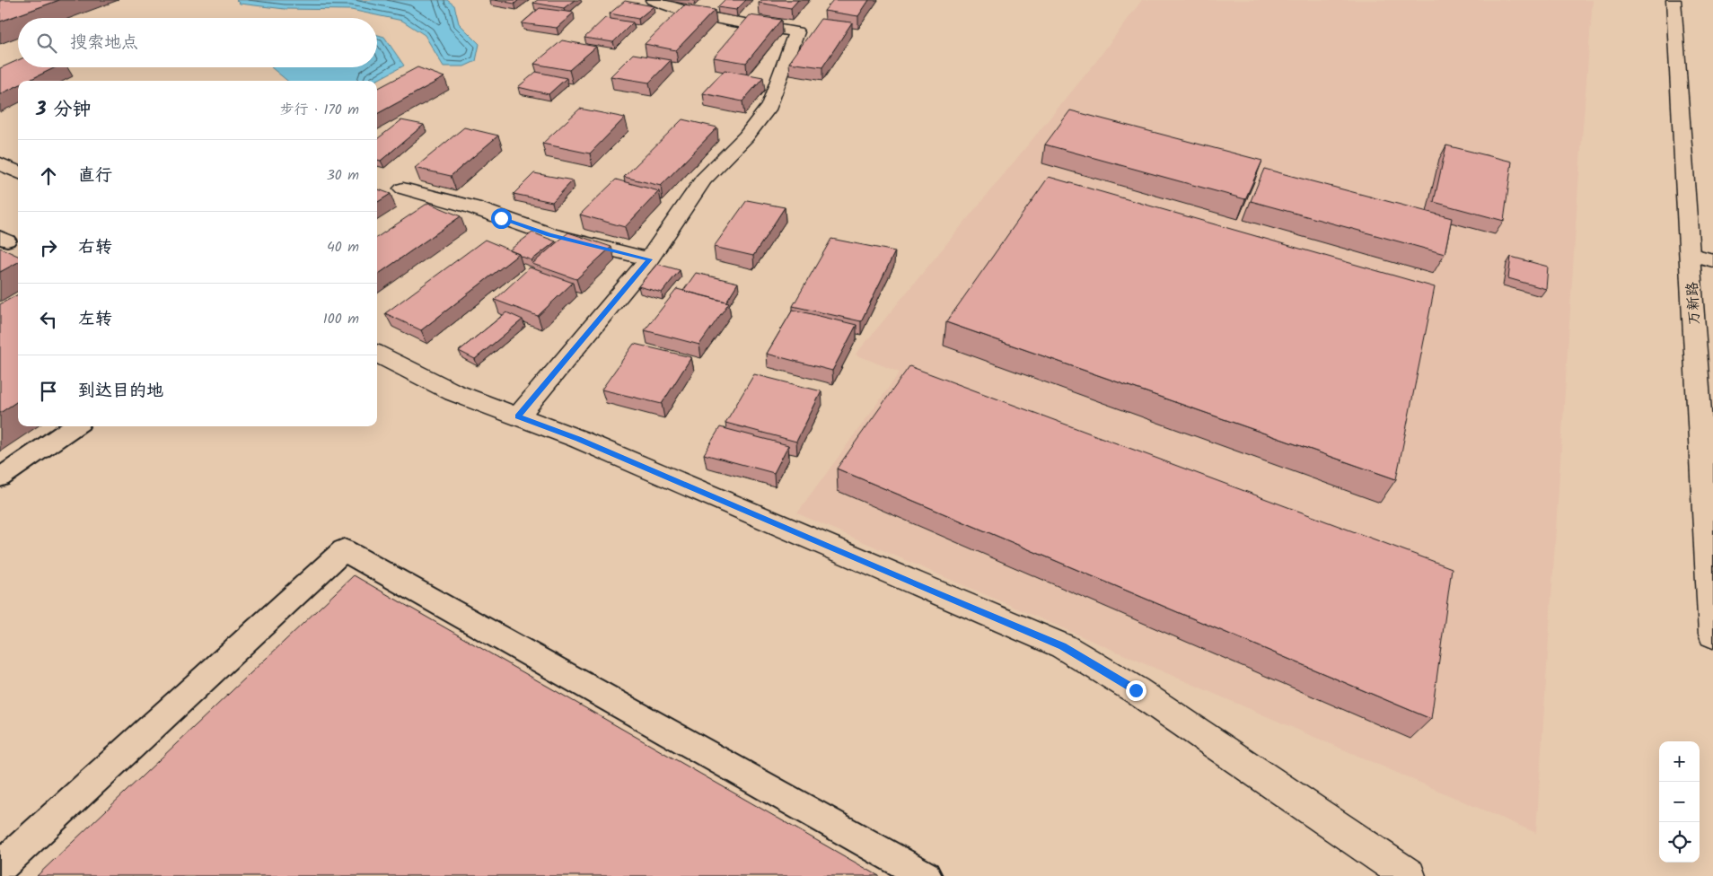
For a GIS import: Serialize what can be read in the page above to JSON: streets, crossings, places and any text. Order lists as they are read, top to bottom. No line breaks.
{"streets":{"street":["万新路"]},"page":{"search":"搜索地点","heading":["3 分钟","步行 · 170 m"],"list":[["直行","30 m"],["右转","40 m"],["左转","100 m"],"到达目的地"],"map_buttons":["+","−"]}}
